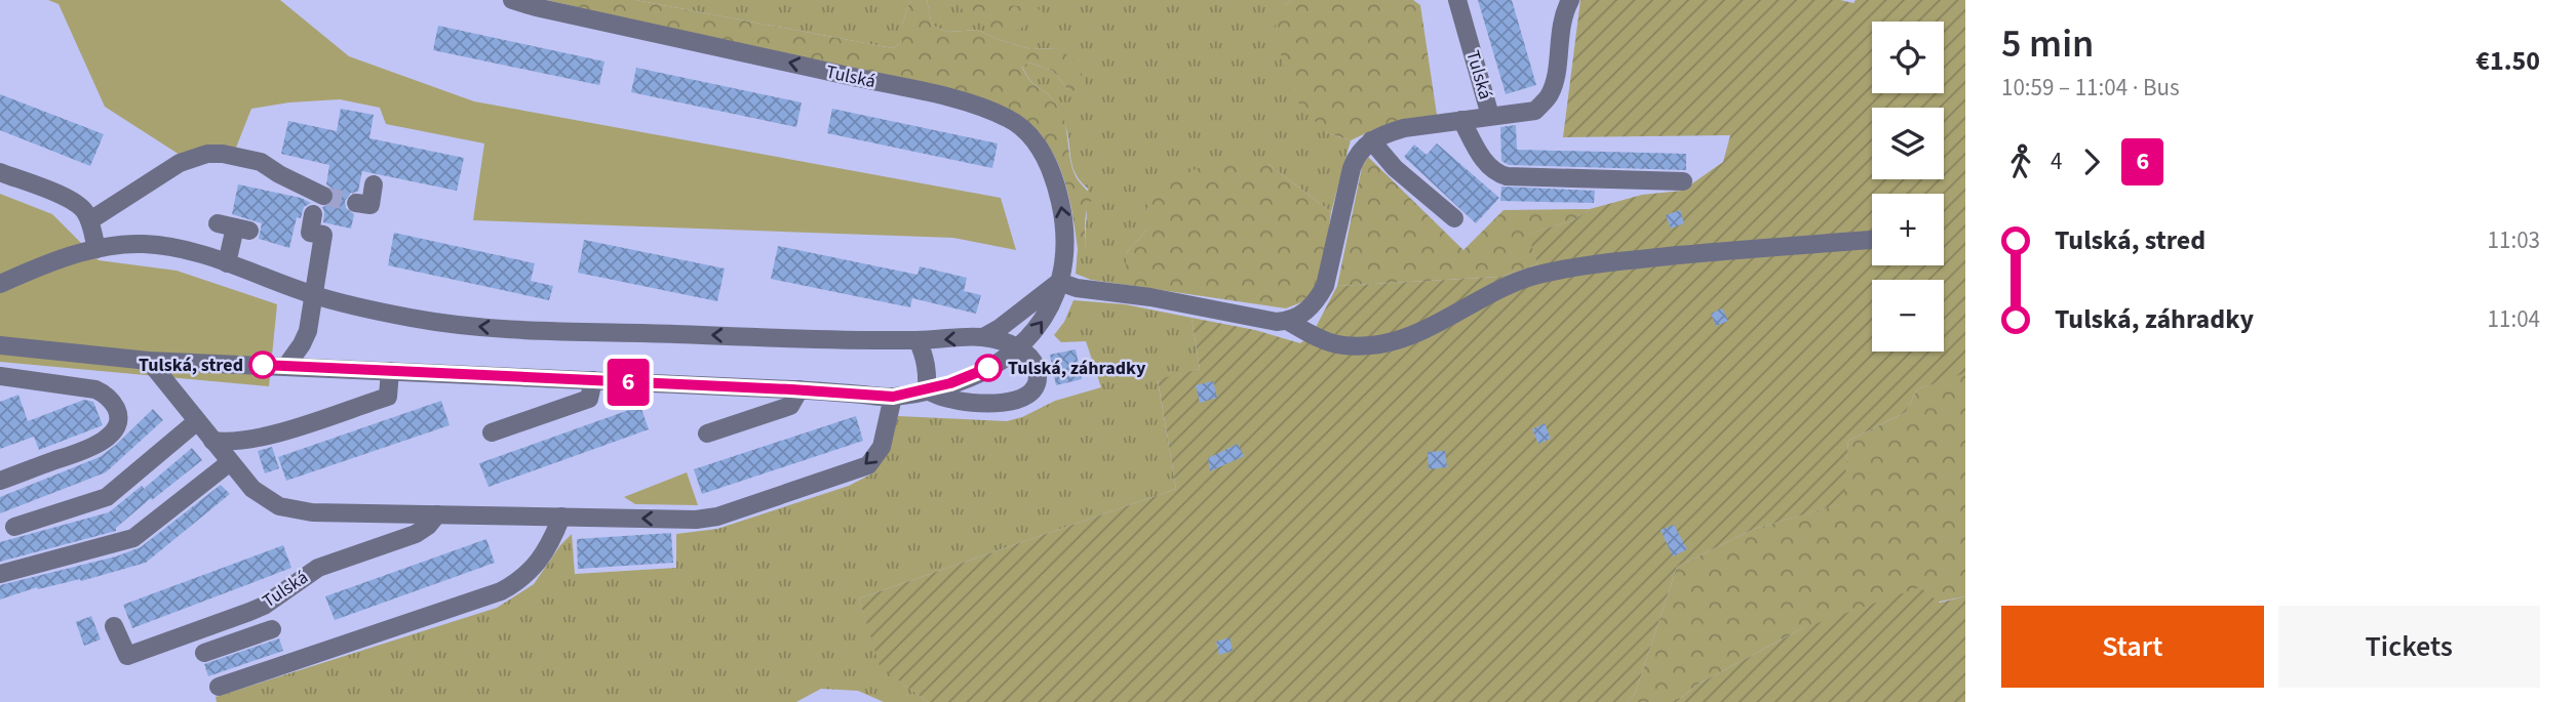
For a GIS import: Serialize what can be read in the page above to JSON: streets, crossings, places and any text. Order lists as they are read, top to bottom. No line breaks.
{"streets":{"street":["Tulská"]},"places":["Tulská, stred","Tulská, záhradky"],"lines":["bus line 6"],"page":{"on_map":"6","heading":["5 min","10:59 – 11:04 · Bus","€1.50"],"map_buttons":["+","−"],"legs":["4","6"],"list":[{"name":"Tulská, stred","value":"11:03"},{"name":"Tulská, záhradky","value":"11:04"}],"buttons":["Start","Tickets"]}}
